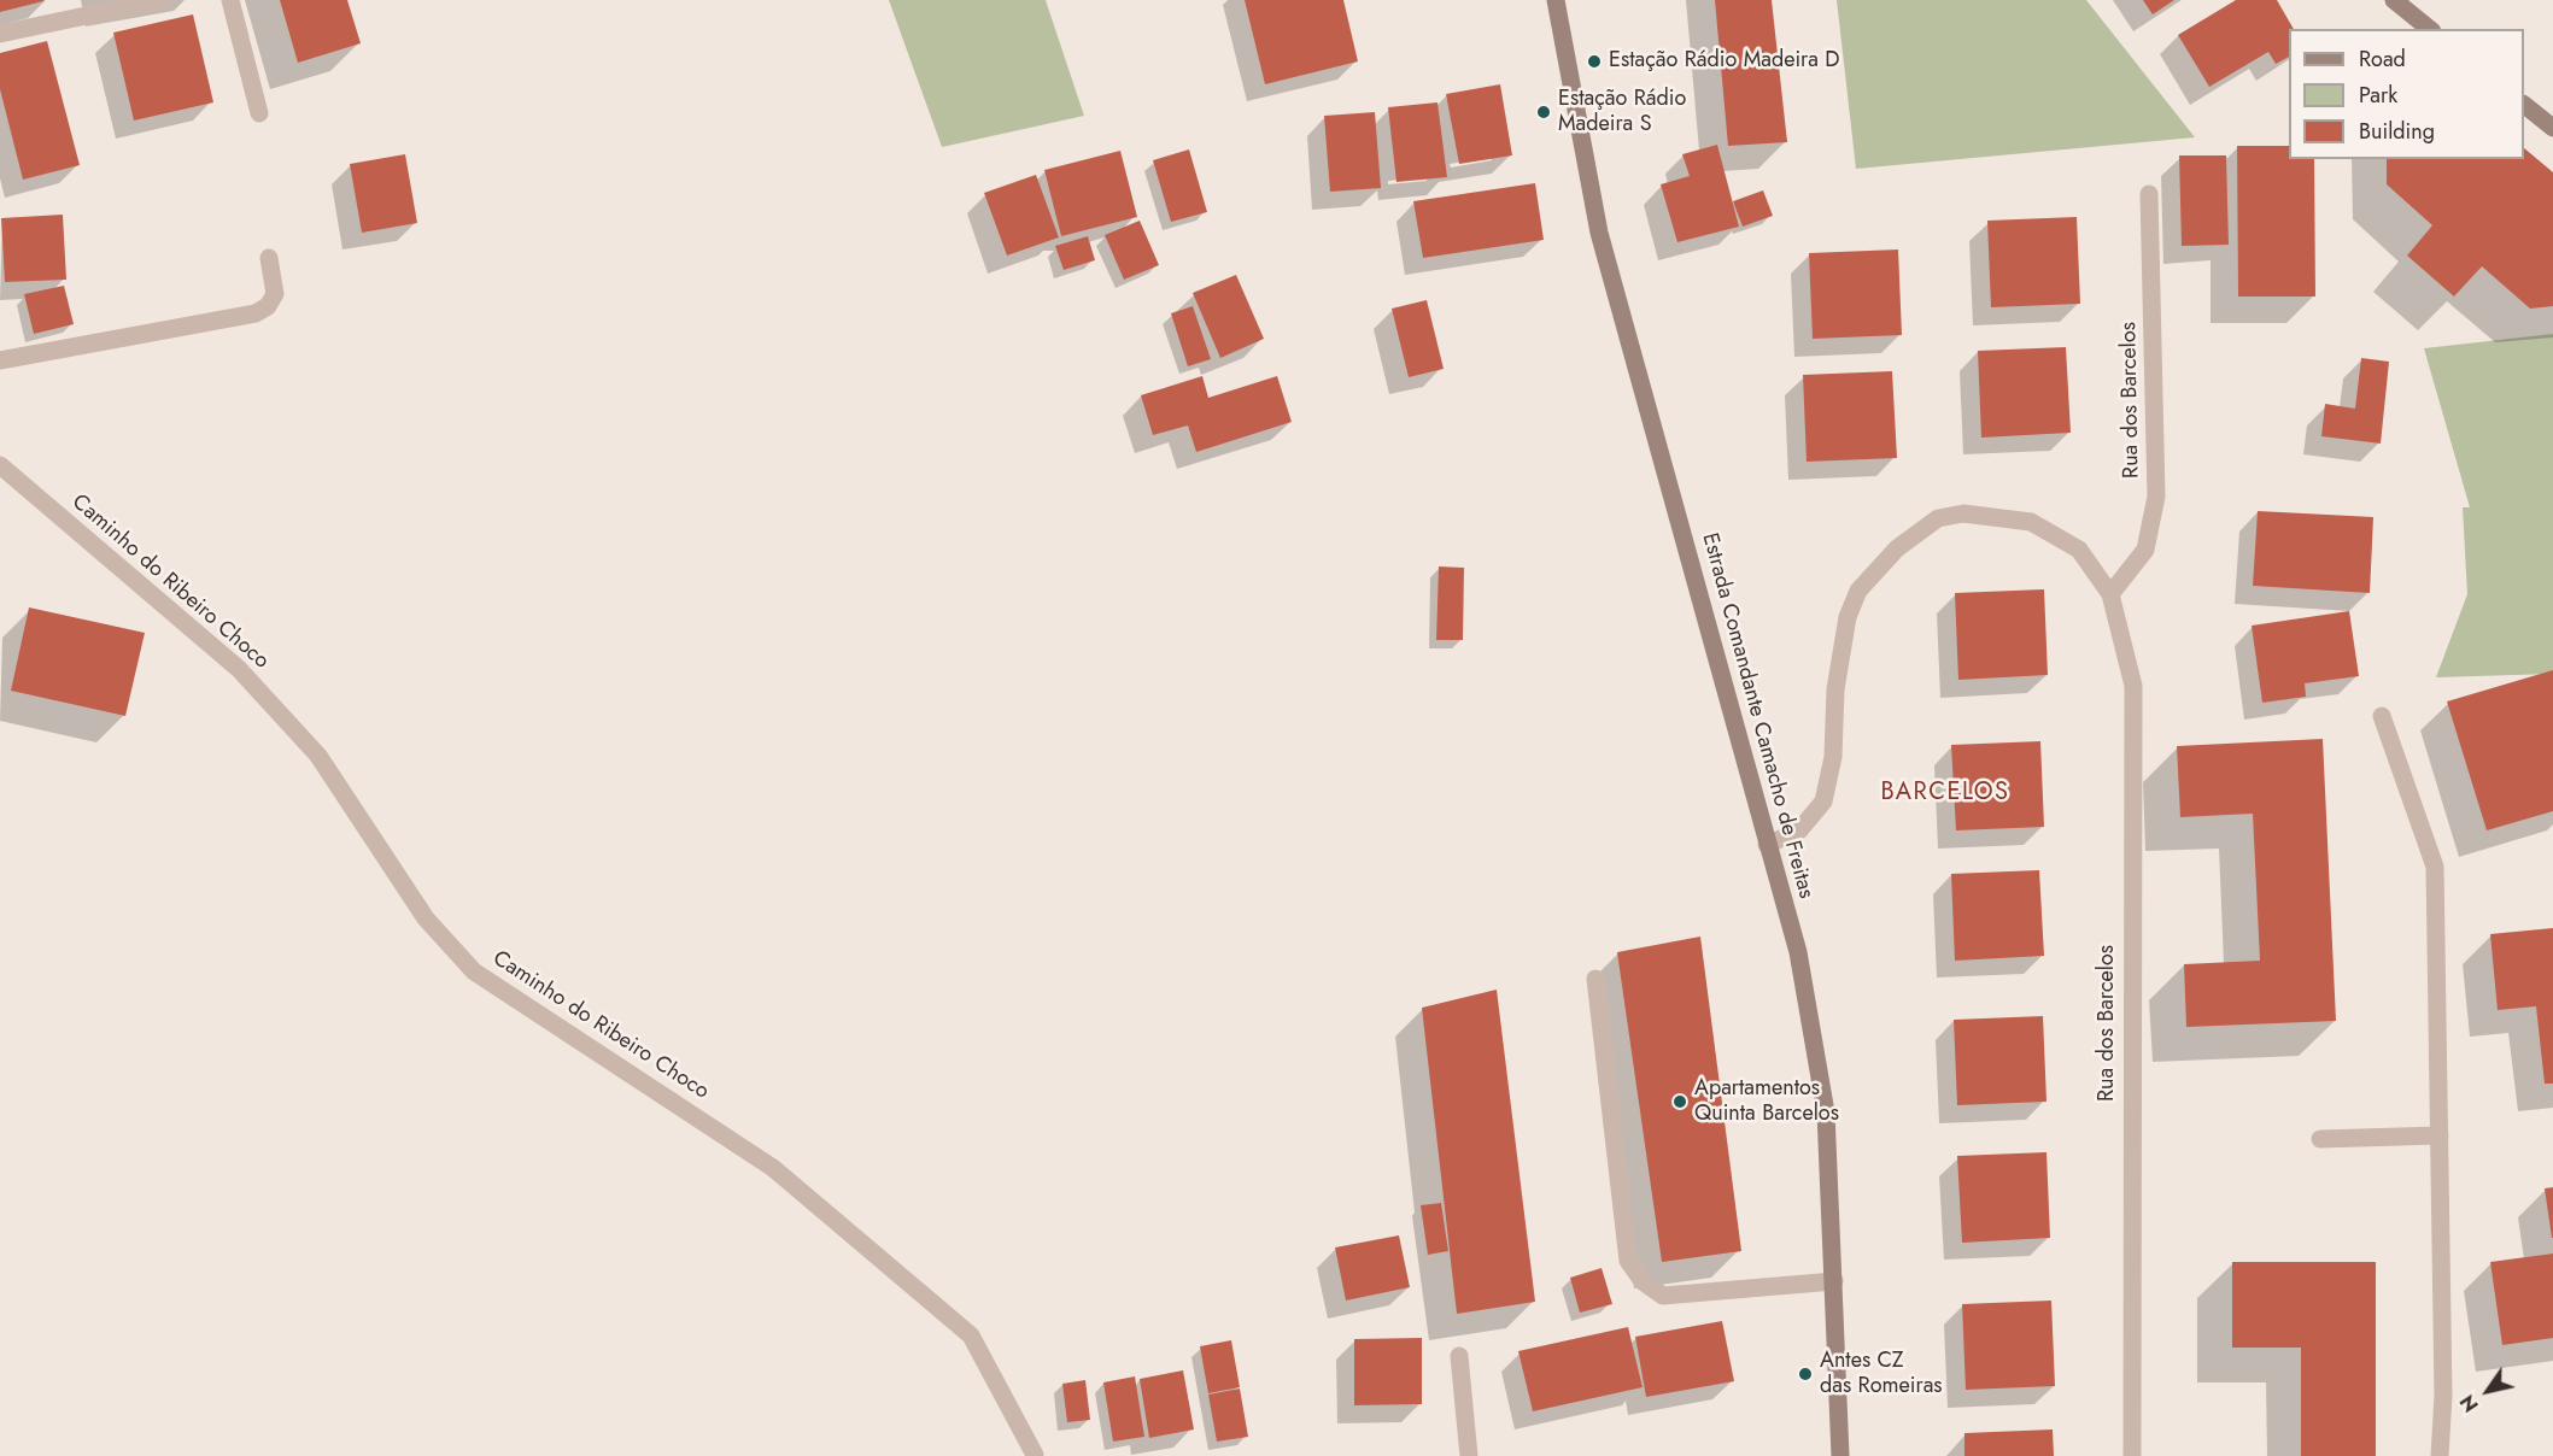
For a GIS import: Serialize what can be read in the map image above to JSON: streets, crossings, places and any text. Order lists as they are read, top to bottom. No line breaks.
{"streets":{"main road":["Estrada Comandante Camacho de Freitas"],"street":["Rua dos Barcelos","Caminho do Ribeiro Choco"]},"crossings":[["Rua dos Barcelos","Estrada Comandante Camacho de Freitas"]],"districts":["BARCELOS"],"places":["Estação Rádio Madeira D","Estação Rádio Madeira S","Apartamentos Quinta Barcelos","Antes CZ das Romeiras"],"legend":["Road","Park","Building"],"north":"bottom left"}
